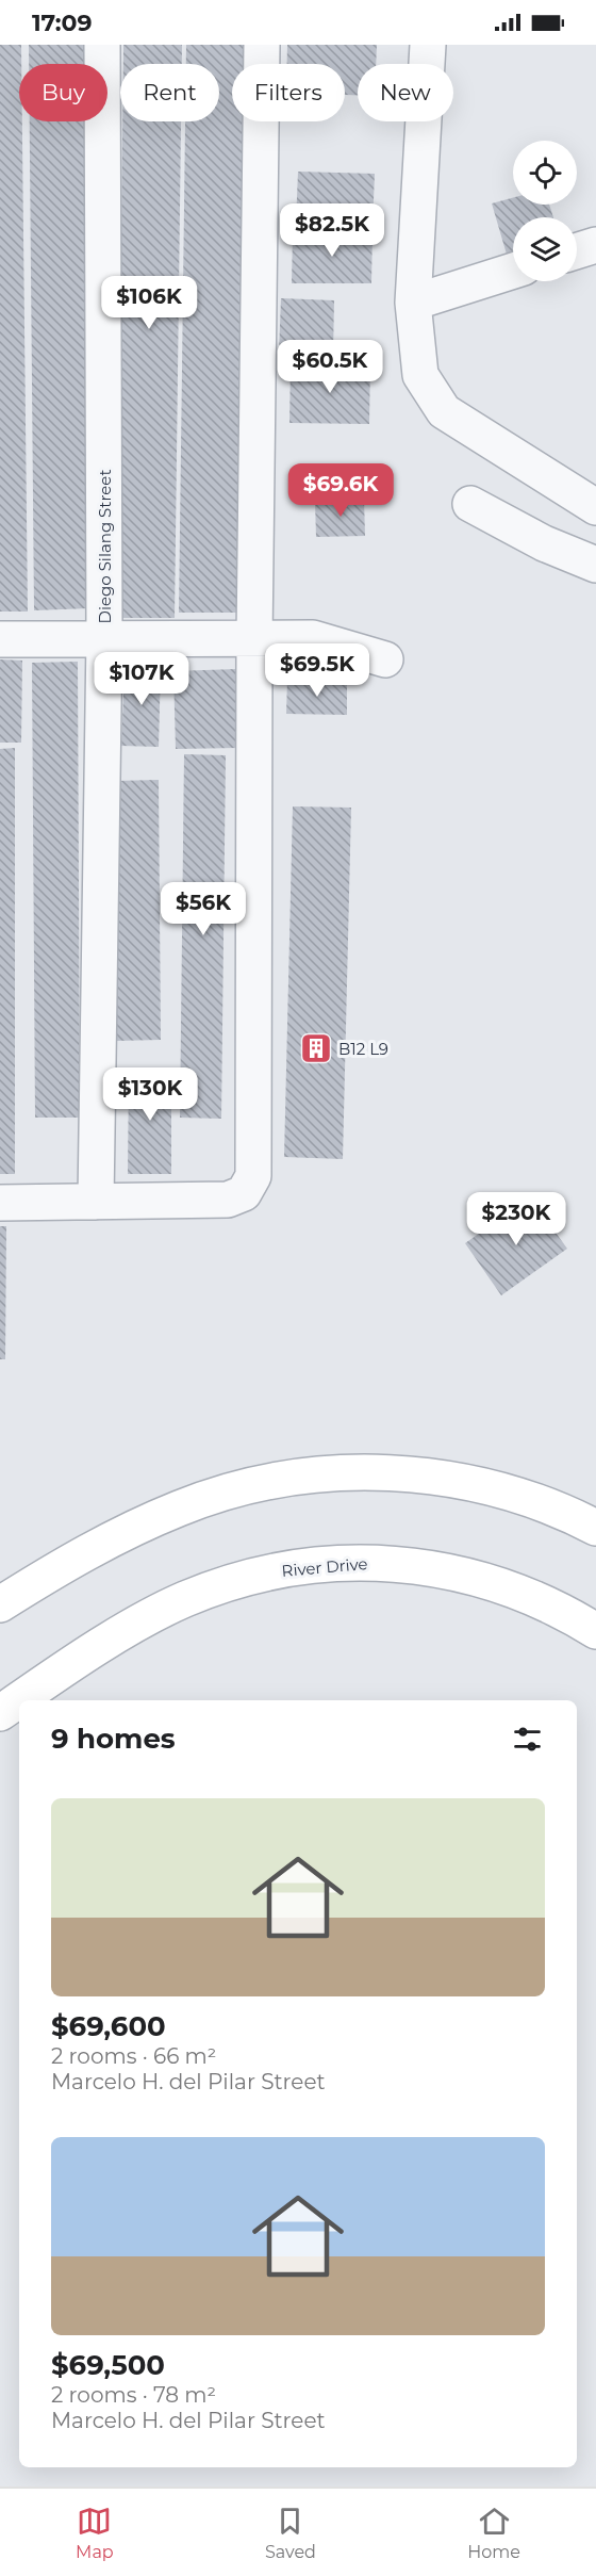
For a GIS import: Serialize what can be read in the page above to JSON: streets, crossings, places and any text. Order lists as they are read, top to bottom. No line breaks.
{"streets":{"street":["Diego Silang Street","River Drive"]},"places":{"building":["B12 L9"]},"page":{"status":"17:09","chip":["Buy","Rent","Filters","New"],"price":["$82.5K","$106K","$60.5K","$69.6K","$69.5K","$107K","$56K","$130K","$230K"],"heading":"9 homes","list":[{"name":"$69,600","note":"2 rooms · 66 m² · Marcelo H. del Pilar Street"},{"name":"$69,500","note":"2 rooms · 78 m² · Marcelo H. del Pilar Street"}],"tabs":["Map","Saved","Home"]}}
